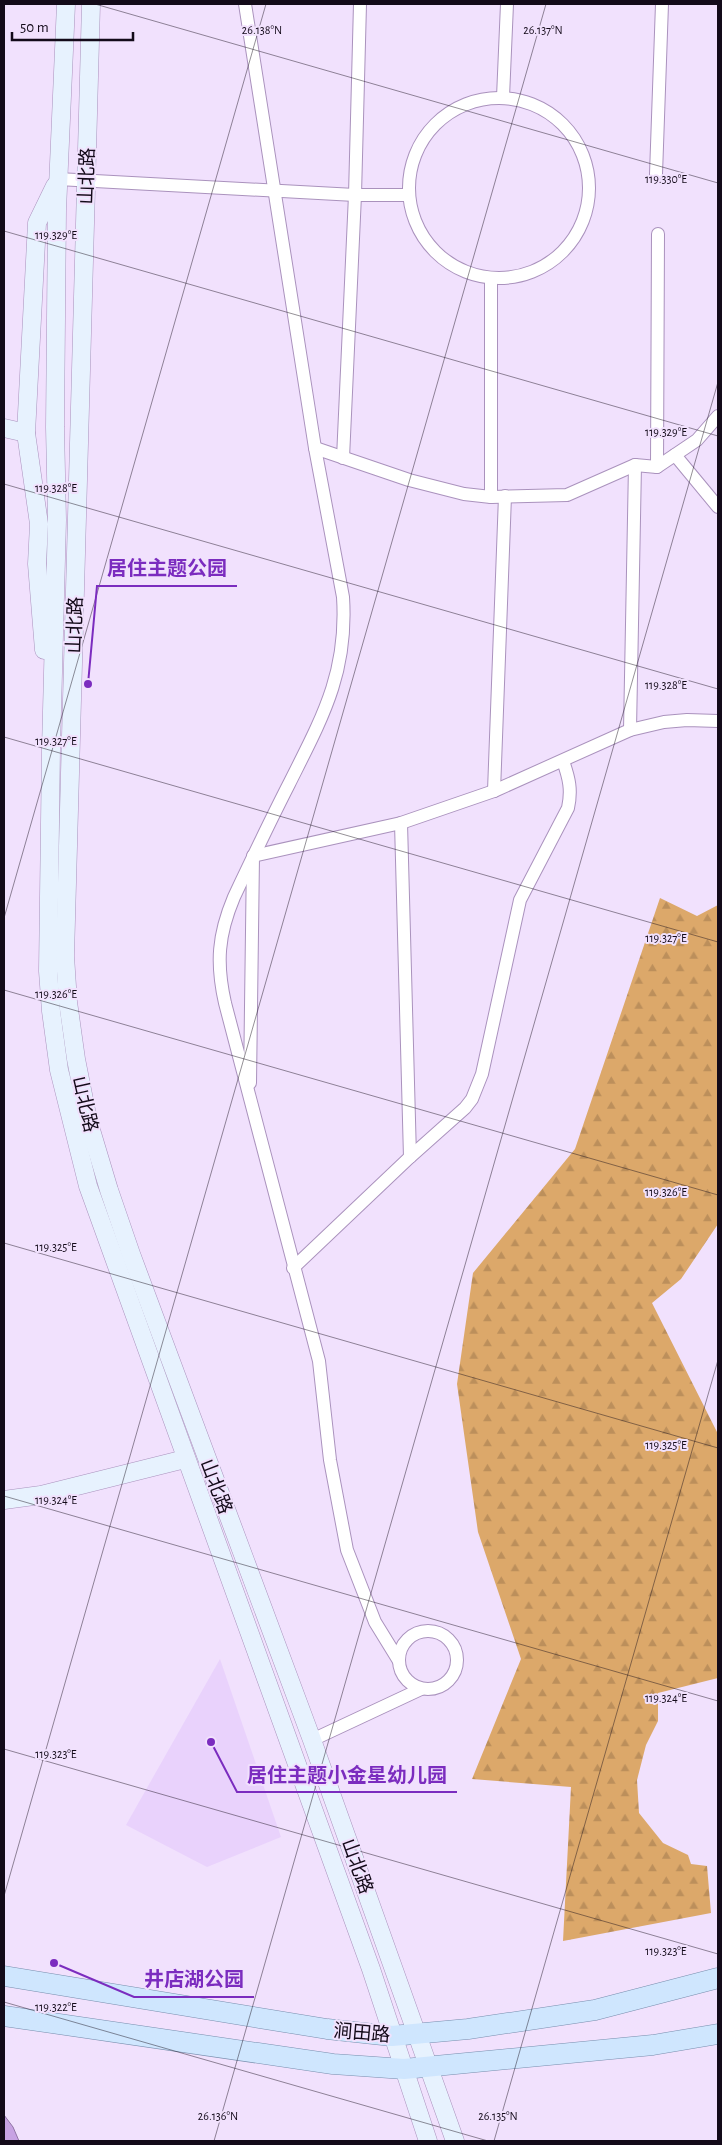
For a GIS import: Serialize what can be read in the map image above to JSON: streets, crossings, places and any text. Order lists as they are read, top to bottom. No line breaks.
{"streets":{"main road":["山北路","涧田路"]},"crossings":[["山北路","涧田路"]],"places":["居住主题公园","居住主题小金星幼儿园","井店湖公园"],"scale_bar":"50 m","coordinates":["26.138°N","26.137°N","119.330°E","119.329°E","119.328°E","119.327°E","119.326°E","119.325°E","119.324°E","119.323°E","119.322°E","26.136°N","26.135°N"]}
